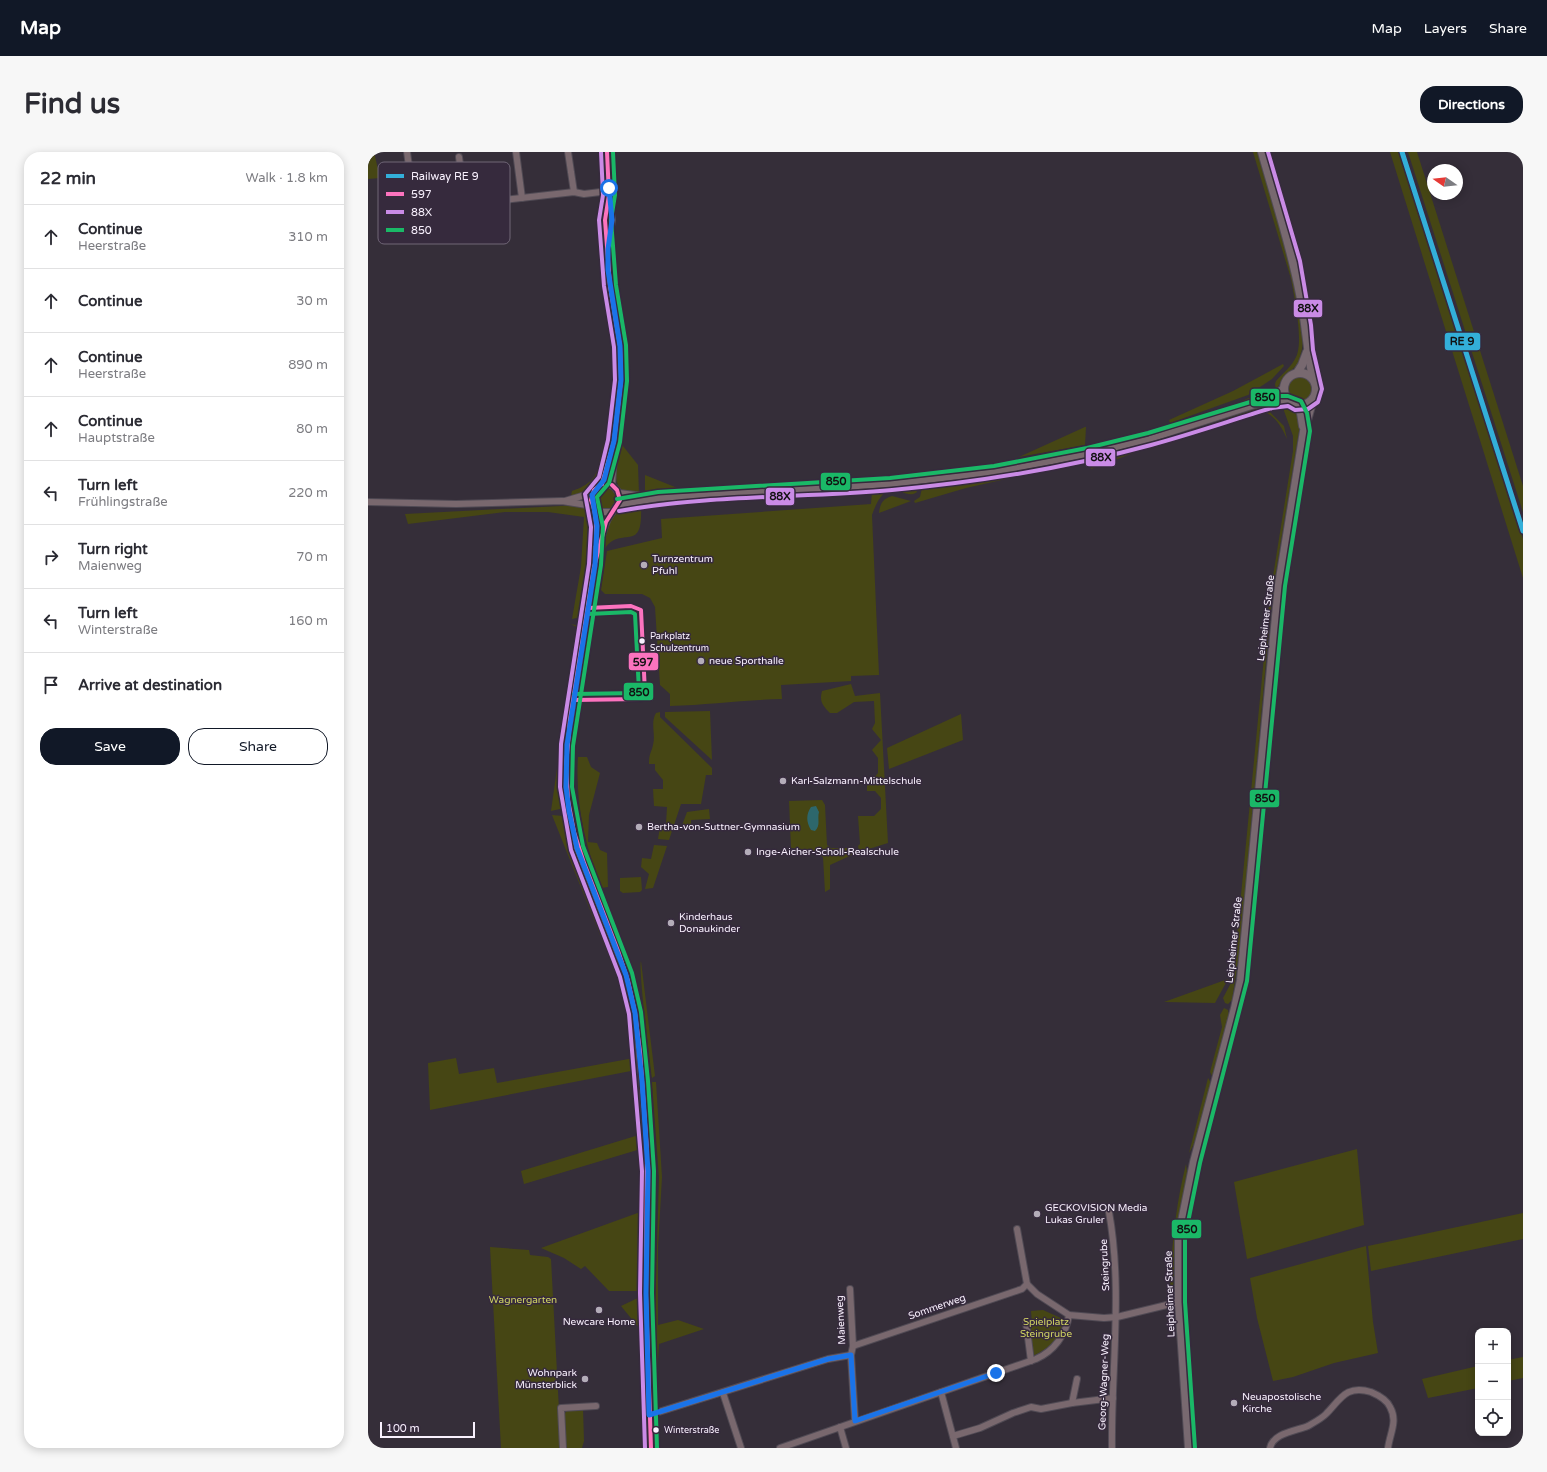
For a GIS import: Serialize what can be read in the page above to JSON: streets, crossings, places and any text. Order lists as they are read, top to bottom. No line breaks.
{"streets":{"main road":["Leipheimer Straße"],"street":["Steingrube","Sommerweg","Maienweg","Georg-Wagner-Weg"]},"crossings":[["Steingrube","Georg-Wagner-Weg"],["Sommerweg","Maienweg"]],"parks":["Wagnergarten","Spielplatz Steingrube"],"places":["Turnzentrum Pfuhl","Parkplatz Schulzentrum","neue Sporthalle","Karl-Salzmann-Mittelschule","Bertha-von-Suttner-Gymnasium","Inge-Aicher-Scholl-Realschule","Kinderhaus Donaukinder","GECKOVISION Media Lukas Gruler","Newcare Home","Wohnpark Münsterblick","Neuapostolische Kirche","Winterstraße"],"lines":["transit line 597","transit line 88X","transit line 850"],"legend":["Railway RE 9","597","88X","850"],"scale_bar":"100 m","north":"left","page":{"header":"Map","nav":["Map","Layers","Share"],"buttons":["Directions",["Save","Share"]],"title":"Find us","heading":["22 min","Walk · 1.8 km"],"list":[["Continue","Heerstraße","310 m"],["Continue","30 m"],["Continue","Heerstraße","890 m"],["Continue","Hauptstraße","80 m"],["Turn left","Frühlingstraße","220 m"],["Turn right","Maienweg","70 m"],["Turn left","Winterstraße","160 m"],"Arrive at destination"],"map_buttons":["+","−"],"scale":"100 m"}}
